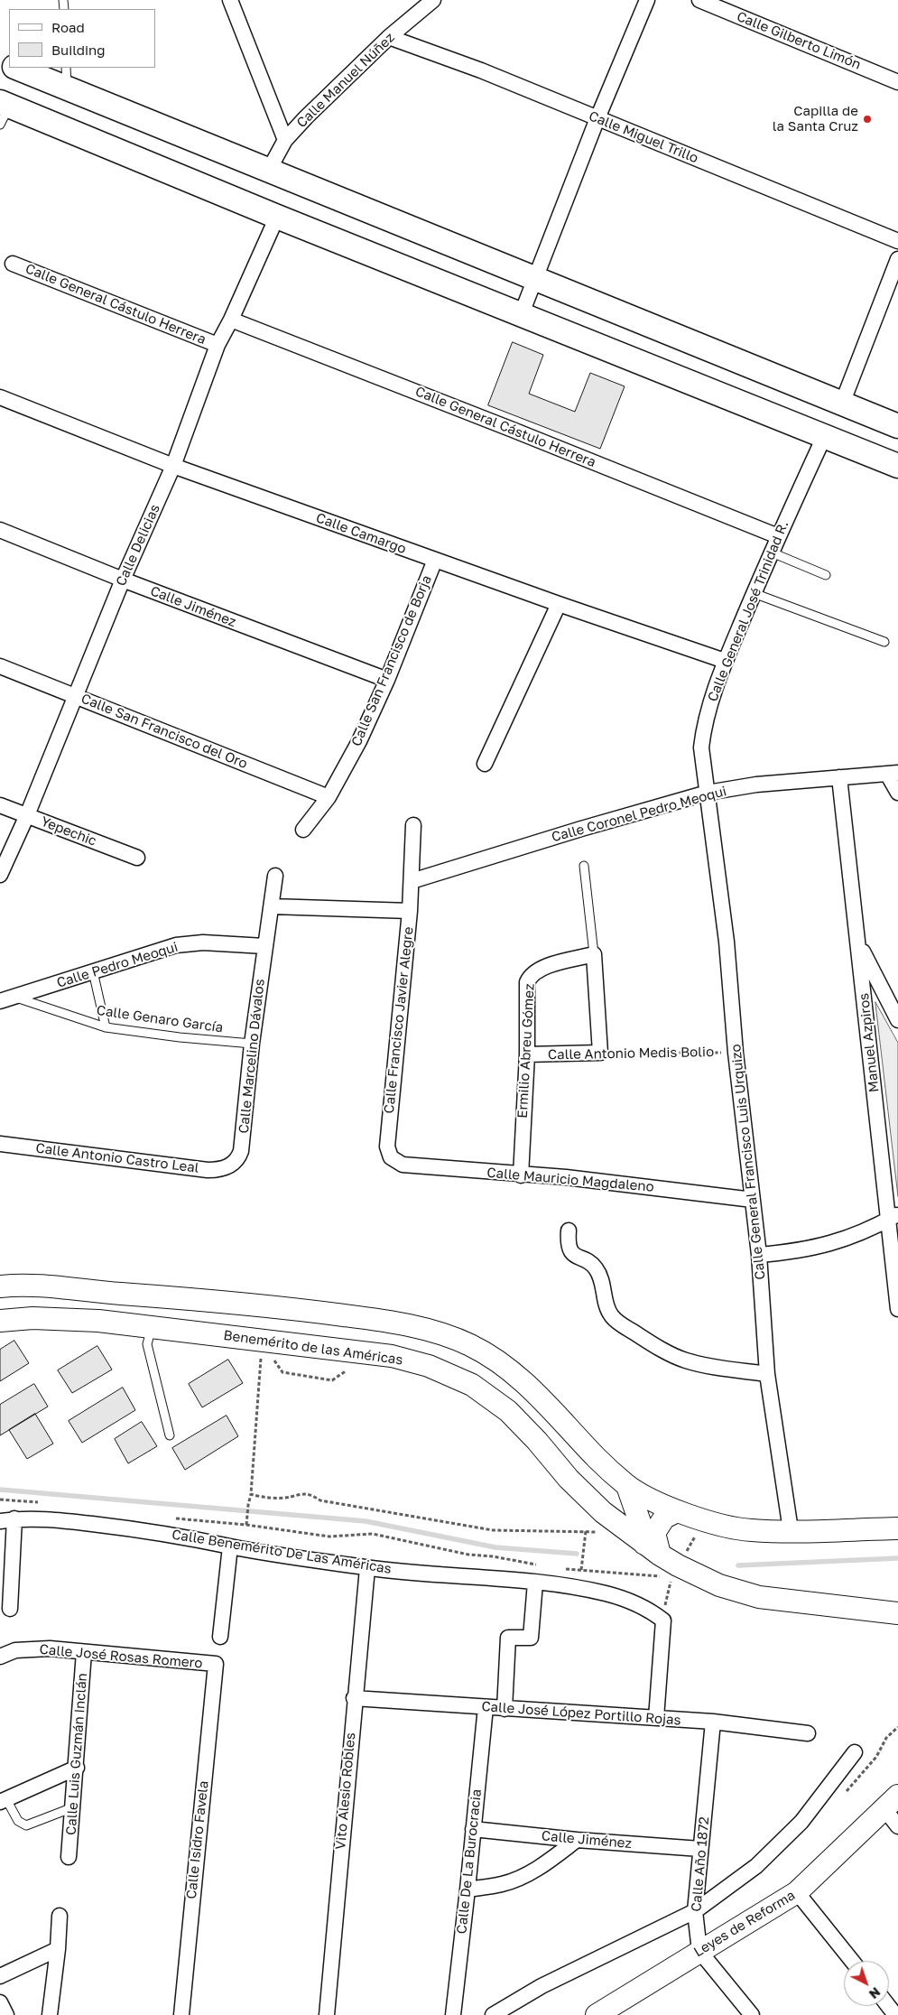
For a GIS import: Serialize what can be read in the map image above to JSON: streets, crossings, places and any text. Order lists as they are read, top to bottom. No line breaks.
{"streets":{"street":["Calle Gilberto Limón","Calle Manuel Núñez","Calle Miguel Trillo","Calle General Cástulo Herrera","Calle Camargo","Calle Delicias","Calle Jiménez","Calle General José Trinidad R.","Calle San Francisco de Borja","Calle San Francisco del Oro","Calle Coronel Pedro Meoqui","Yepechic","Calle Pedro Meoqui","Calle Francisco Javier Alegre","Manuel Azpiros","Ermilio Abreu Gómez","Calle Antonio Medis Bolio","Calle Marcelino Dávalos","Calle Antonio Castro Leal","Calle General Francisco Luis Urquizo","Calle Mauricio Magdaleno","Benemérito de las Américas","Calle Benemérito De Las Américas","Calle José Rosas Romero","Calle José López Portillo Rojas","Calle Luis Guzmán Inclán","Vito Alesio Robles","Calle Isidro Favela","Calle De La Burocracia","Calle Año 1872","Leyes de Reforma"],"lane":["Calle Genaro García"]},"crossings":[["Calle Manuel Núñez","Calle Miguel Trillo"],["Calle General Cástulo Herrera","Calle Delicias"],["Calle General Cástulo Herrera","Calle General José Trinidad R."],["Calle Camargo","Calle Delicias"],["Calle Camargo","Calle General José Trinidad R."],["Calle Camargo","Calle San Francisco de Borja"],["Calle Delicias","Calle Jiménez"],["Calle Delicias","Calle San Francisco del Oro"],["Calle Delicias","Yepechic"],["Calle Jiménez","Calle San Francisco de Borja"],["Calle Jiménez","Calle De La Burocracia"],["Calle Jiménez","Calle Año 1872"],["Calle General José Trinidad R.","Calle Coronel Pedro Meoqui"],["Calle General José Trinidad R.","Calle General Francisco Luis Urquizo"],["Calle San Francisco de Borja","Calle San Francisco del Oro"],["Calle Coronel Pedro Meoqui","Calle Francisco Javier Alegre"],["Calle Coronel Pedro Meoqui","Manuel Azpiros"],["Calle Coronel Pedro Meoqui","Calle General Francisco Luis Urquizo"],["Calle Pedro Meoqui","Calle Genaro García"],["Calle Pedro Meoqui","Calle Marcelino Dávalos"],["Calle Genaro García","Calle Marcelino Dávalos"],["Calle Francisco Javier Alegre","Calle Mauricio Magdaleno"],["Ermilio Abreu Gómez","Calle Antonio Medis Bolio"],["Ermilio Abreu Gómez","Calle Mauricio Magdaleno"],["Calle Antonio Medis Bolio","Calle General Francisco Luis Urquizo"],["Calle Marcelino Dávalos","Calle Antonio Castro Leal"],["Calle General Francisco Luis Urquizo","Calle Mauricio Magdaleno"],["Calle Benemérito De Las Américas","Calle José López Portillo Rojas"],["Calle Benemérito De Las Américas","Vito Alesio Robles"],["Calle José Rosas Romero","Calle Luis Guzmán Inclán"],["Calle José Rosas Romero","Calle Isidro Favela"],["Calle José López Portillo Rojas","Vito Alesio Robles"],["Calle José López Portillo Rojas","Calle De La Burocracia"],["Calle José López Portillo Rojas","Calle Año 1872"],["Calle Año 1872","Leyes de Reforma"]],"places":["Capilla de la Santa Cruz"],"legend":["Road","Building"],"north":"bottom right"}
